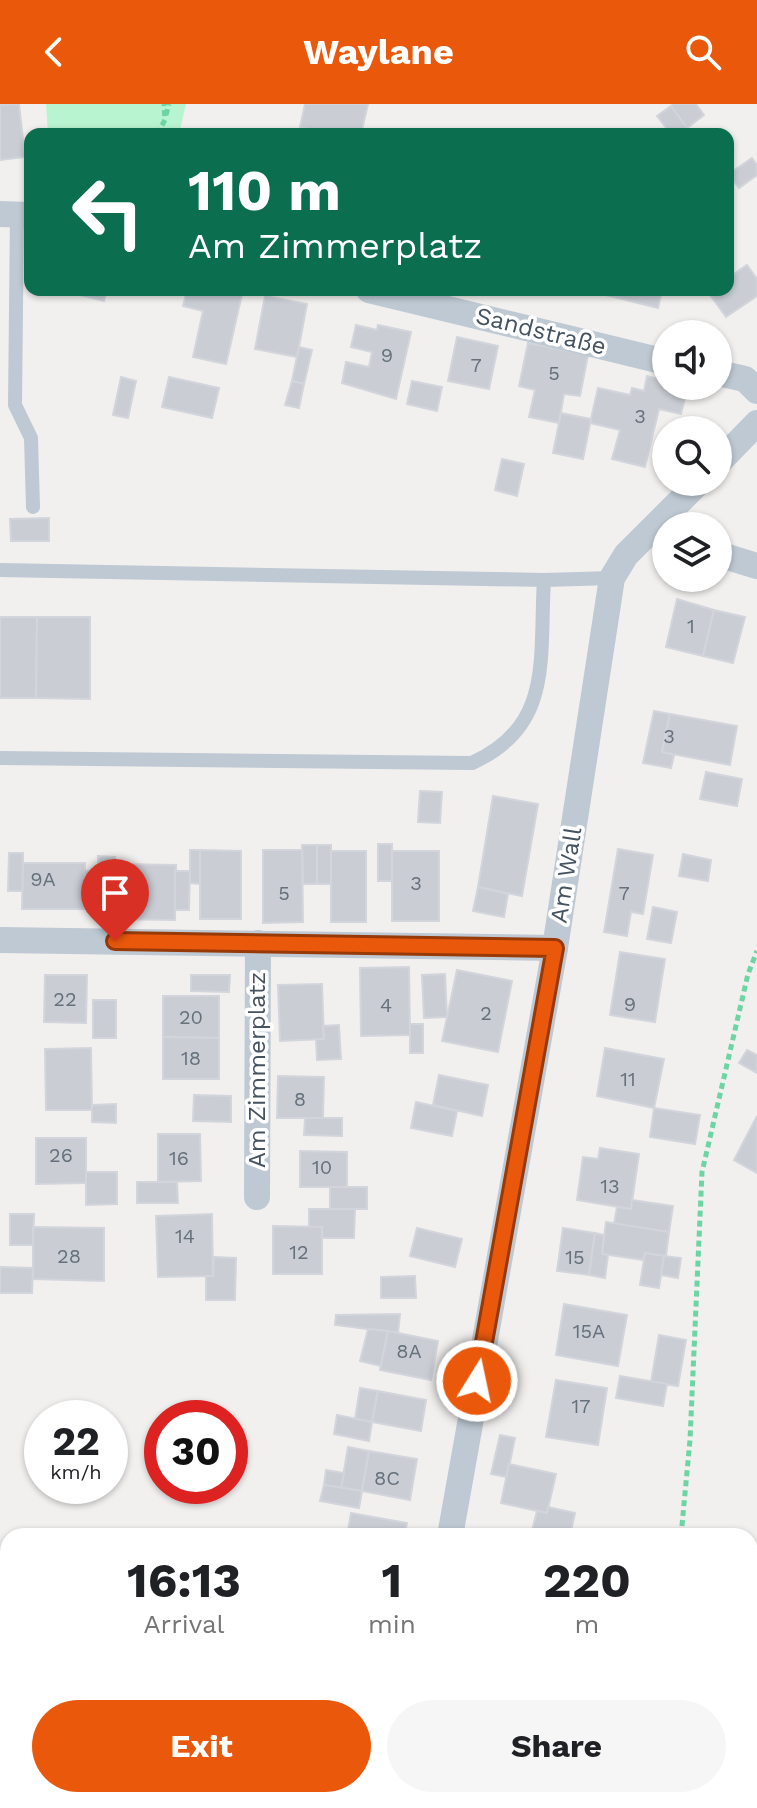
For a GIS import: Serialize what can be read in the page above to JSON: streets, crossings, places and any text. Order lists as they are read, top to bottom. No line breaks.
{"streets":{"street":["Sandstraße","Am Wall","Am Zimmerplatz"]},"crossings":[["Am Wall","Am Zimmerplatz"]],"house_numbers":["9","7","5","3","1","3","9A","3","5","7","22","9","4","2","20","18","11","8","26","16","10","13","14","12","28","15","15A","8A","17","8C"],"page":{"header":"Waylane","turn":["110 m","Am Zimmerplatz"],"speed":"22 km/h","limit":"30","eta":["16:13","Arrival","1","min","220","m"],"buttons":["Exit","Share"]}}
